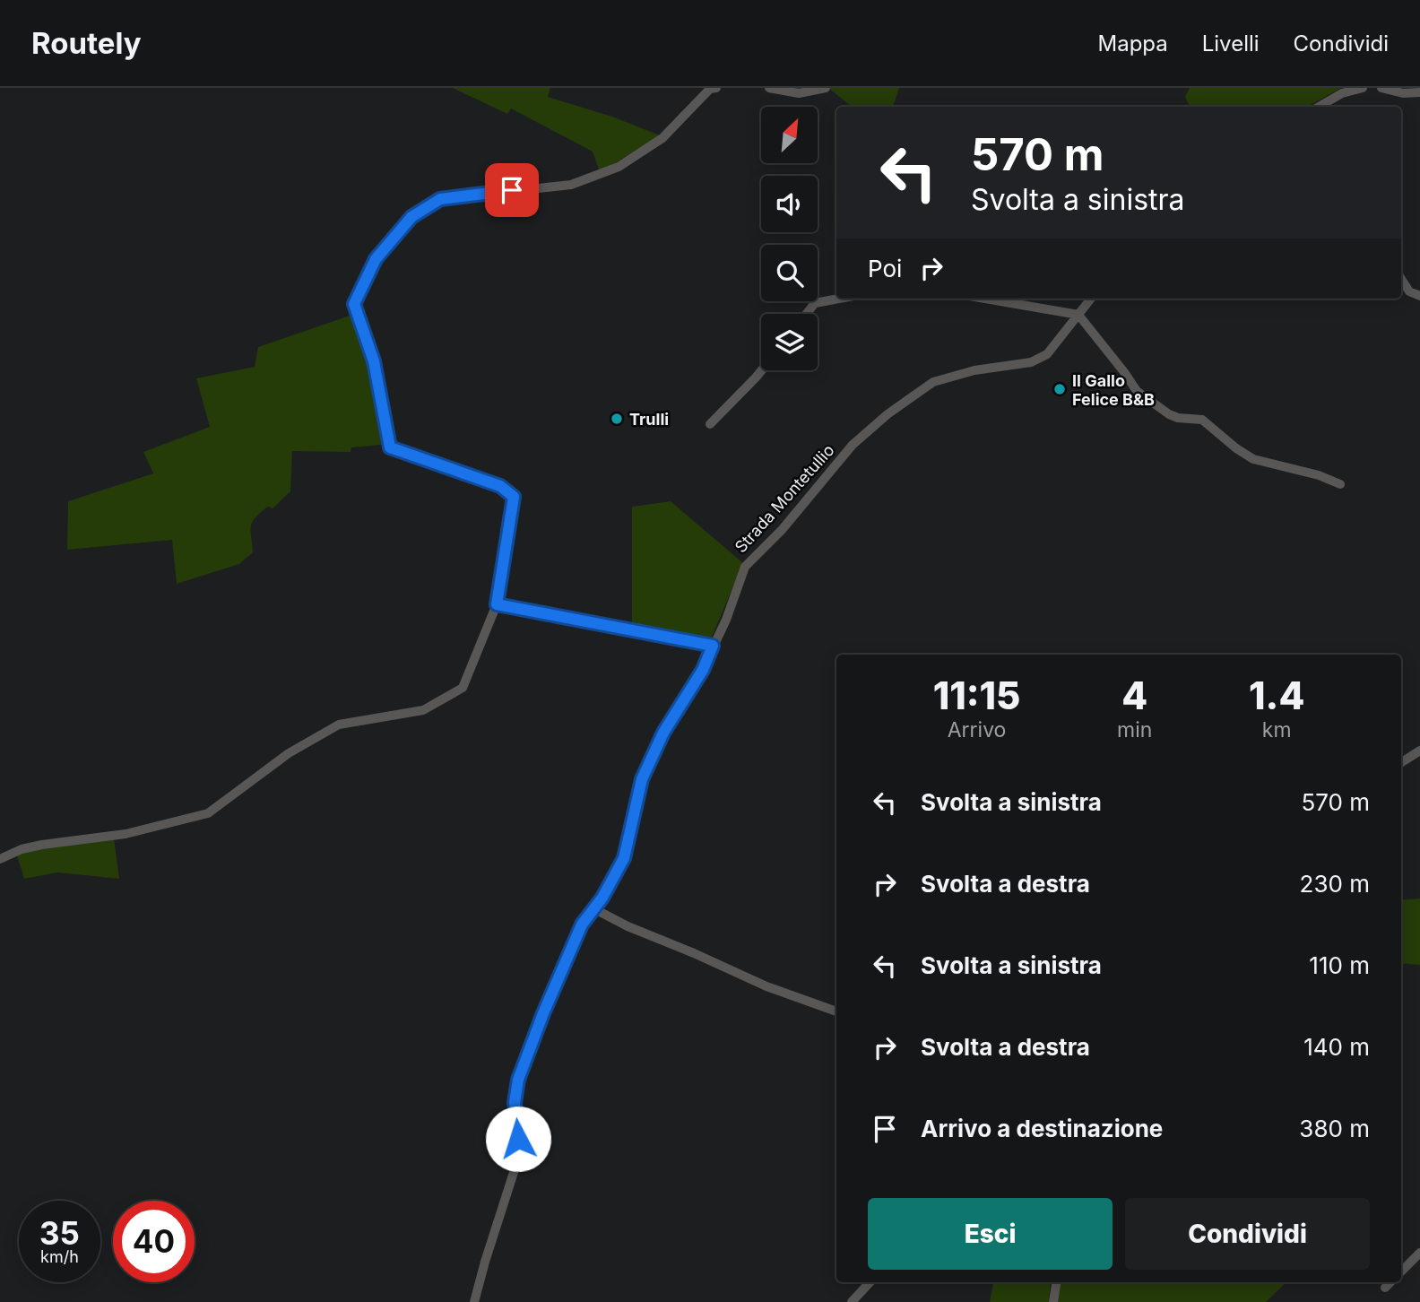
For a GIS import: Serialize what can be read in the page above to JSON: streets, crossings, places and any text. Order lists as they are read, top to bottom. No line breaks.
{"streets":{"street":["Strada Montetullio"]},"places":["Il Gallo Felice B&B","Trulli"],"north":"top right","page":{"header":"Routely","nav":["Mappa","Livelli","Condividi"],"turn":["570 m","Svolta a sinistra"],"then":"Poi","eta":["11:15","Arrivo","4","min","1.4","km"],"list":[{"name":"Svolta a sinistra","value":"570 m"},{"name":"Svolta a destra","value":"230 m"},{"name":"Svolta a sinistra","value":"110 m"},{"name":"Svolta a destra","value":"140 m"},{"name":"Arrivo a destinazione","value":"380 m"}],"buttons":["Esci","Condividi"],"speed":"35 km/h","limit":"40"}}
